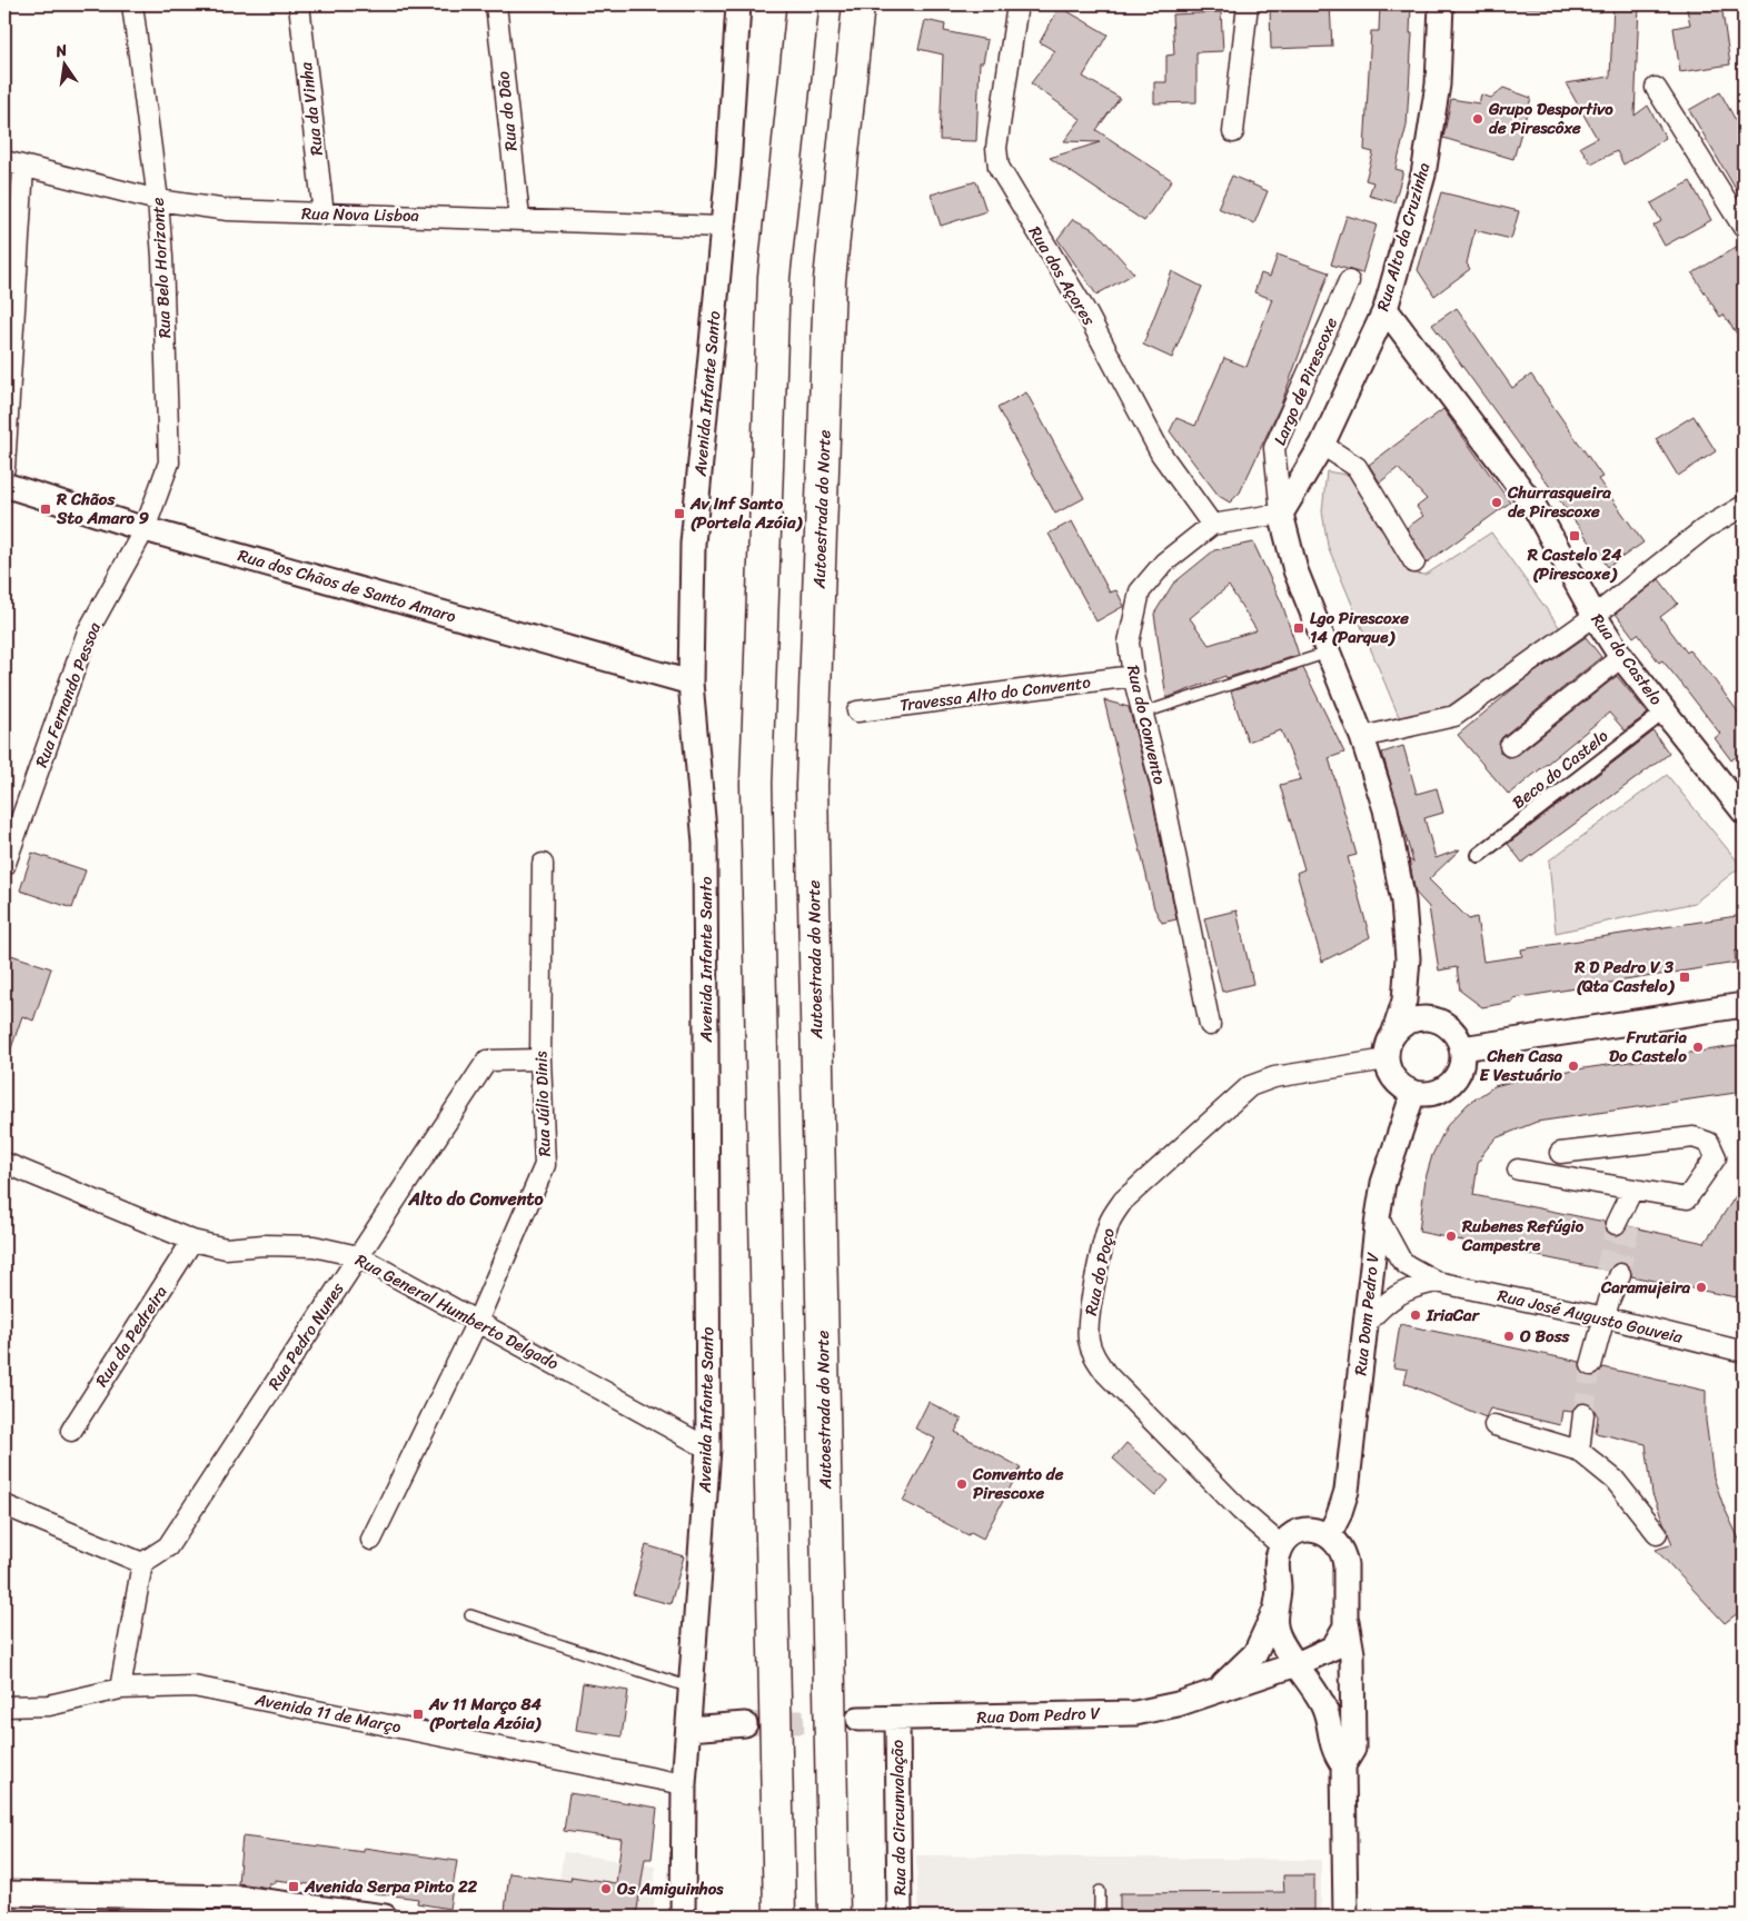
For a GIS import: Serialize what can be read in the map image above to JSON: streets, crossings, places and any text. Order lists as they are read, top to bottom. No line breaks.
{"streets":{"highway":["Autoestrada do Norte"],"street":["Rua da Vinha","Rua do Dão","Rua Nova Lisboa","Rua Alto da Cruzinha","Rua Belo Horizonte","Rua dos Açores","Largo de Pirescoxe","Avenida Infante Santo","Rua dos Chãos de Santo Amaro","Rua do Castelo","Travessa Alto do Convento","Rua Fernando Pessoa","Rua do Convento","Beco do Castelo","Rua Júlio Dinis","Rua do Poço","Rua General Humberto Delgado","Rua Dom Pedro V","Rua José Augusto Gouveia","Rua da Pedreira","Rua Pedro Nunes","Avenida 11 de Março","Rua da Circunvalação"]},"crossings":[["Rua da Vinha","Rua Nova Lisboa"],["Rua do Dão","Rua Nova Lisboa"],["Rua Nova Lisboa","Rua Belo Horizonte"],["Rua Nova Lisboa","Avenida Infante Santo"],["Rua Alto da Cruzinha","Largo de Pirescoxe"],["Rua Alto da Cruzinha","Rua do Castelo"],["Rua Alto da Cruzinha","Rua do Convento"],["Rua Belo Horizonte","Rua dos Chãos de Santo Amaro"],["Rua Belo Horizonte","Rua Fernando Pessoa"],["Rua dos Açores","Rua do Convento"],["Largo de Pirescoxe","Rua do Convento"],["Largo de Pirescoxe","Rua do Poço"],["Largo de Pirescoxe","Rua Dom Pedro V"],["Avenida Infante Santo","Rua dos Chãos de Santo Amaro"],["Avenida Infante Santo","Rua General Humberto Delgado"],["Avenida Infante Santo","Avenida 11 de Março"],["Rua dos Chãos de Santo Amaro","Rua Fernando Pessoa"],["Rua do Castelo","Beco do Castelo"],["Travessa Alto do Convento","Rua do Convento"],["Rua Júlio Dinis","Rua General Humberto Delgado"],["Rua Júlio Dinis","Rua Pedro Nunes"],["Rua do Poço","Rua Dom Pedro V"],["Rua General Humberto Delgado","Rua da Pedreira"],["Rua General Humberto Delgado","Rua Pedro Nunes"],["Rua Dom Pedro V","Rua José Augusto Gouveia"],["Rua Dom Pedro V","Rua da Circunvalação"]],"districts":["Alto do Convento"],"places":{"other":["Grupo Desportivo de Pirescôxe","Churrasqueira de Pirescoxe","Frutaria Do Castelo","Chen Casa E Vestuário","Rubenes Refúgio Campestre","Caramujeira","IriaCar","O Boss","Convento de Pirescoxe","Os Amiguinhos"],"transit":["R Chãos Sto Amaro 9","Av Inf Santo (Portela Azóia)","R Castelo 24 (Pirescoxe)","Lgo Pirescoxe 14 (Parque)","R D Pedro V 3 (Qta Castelo)","Av 11 Março 84 (Portela Azóia)","Avenida Serpa Pinto 22"]},"north":"top"}
